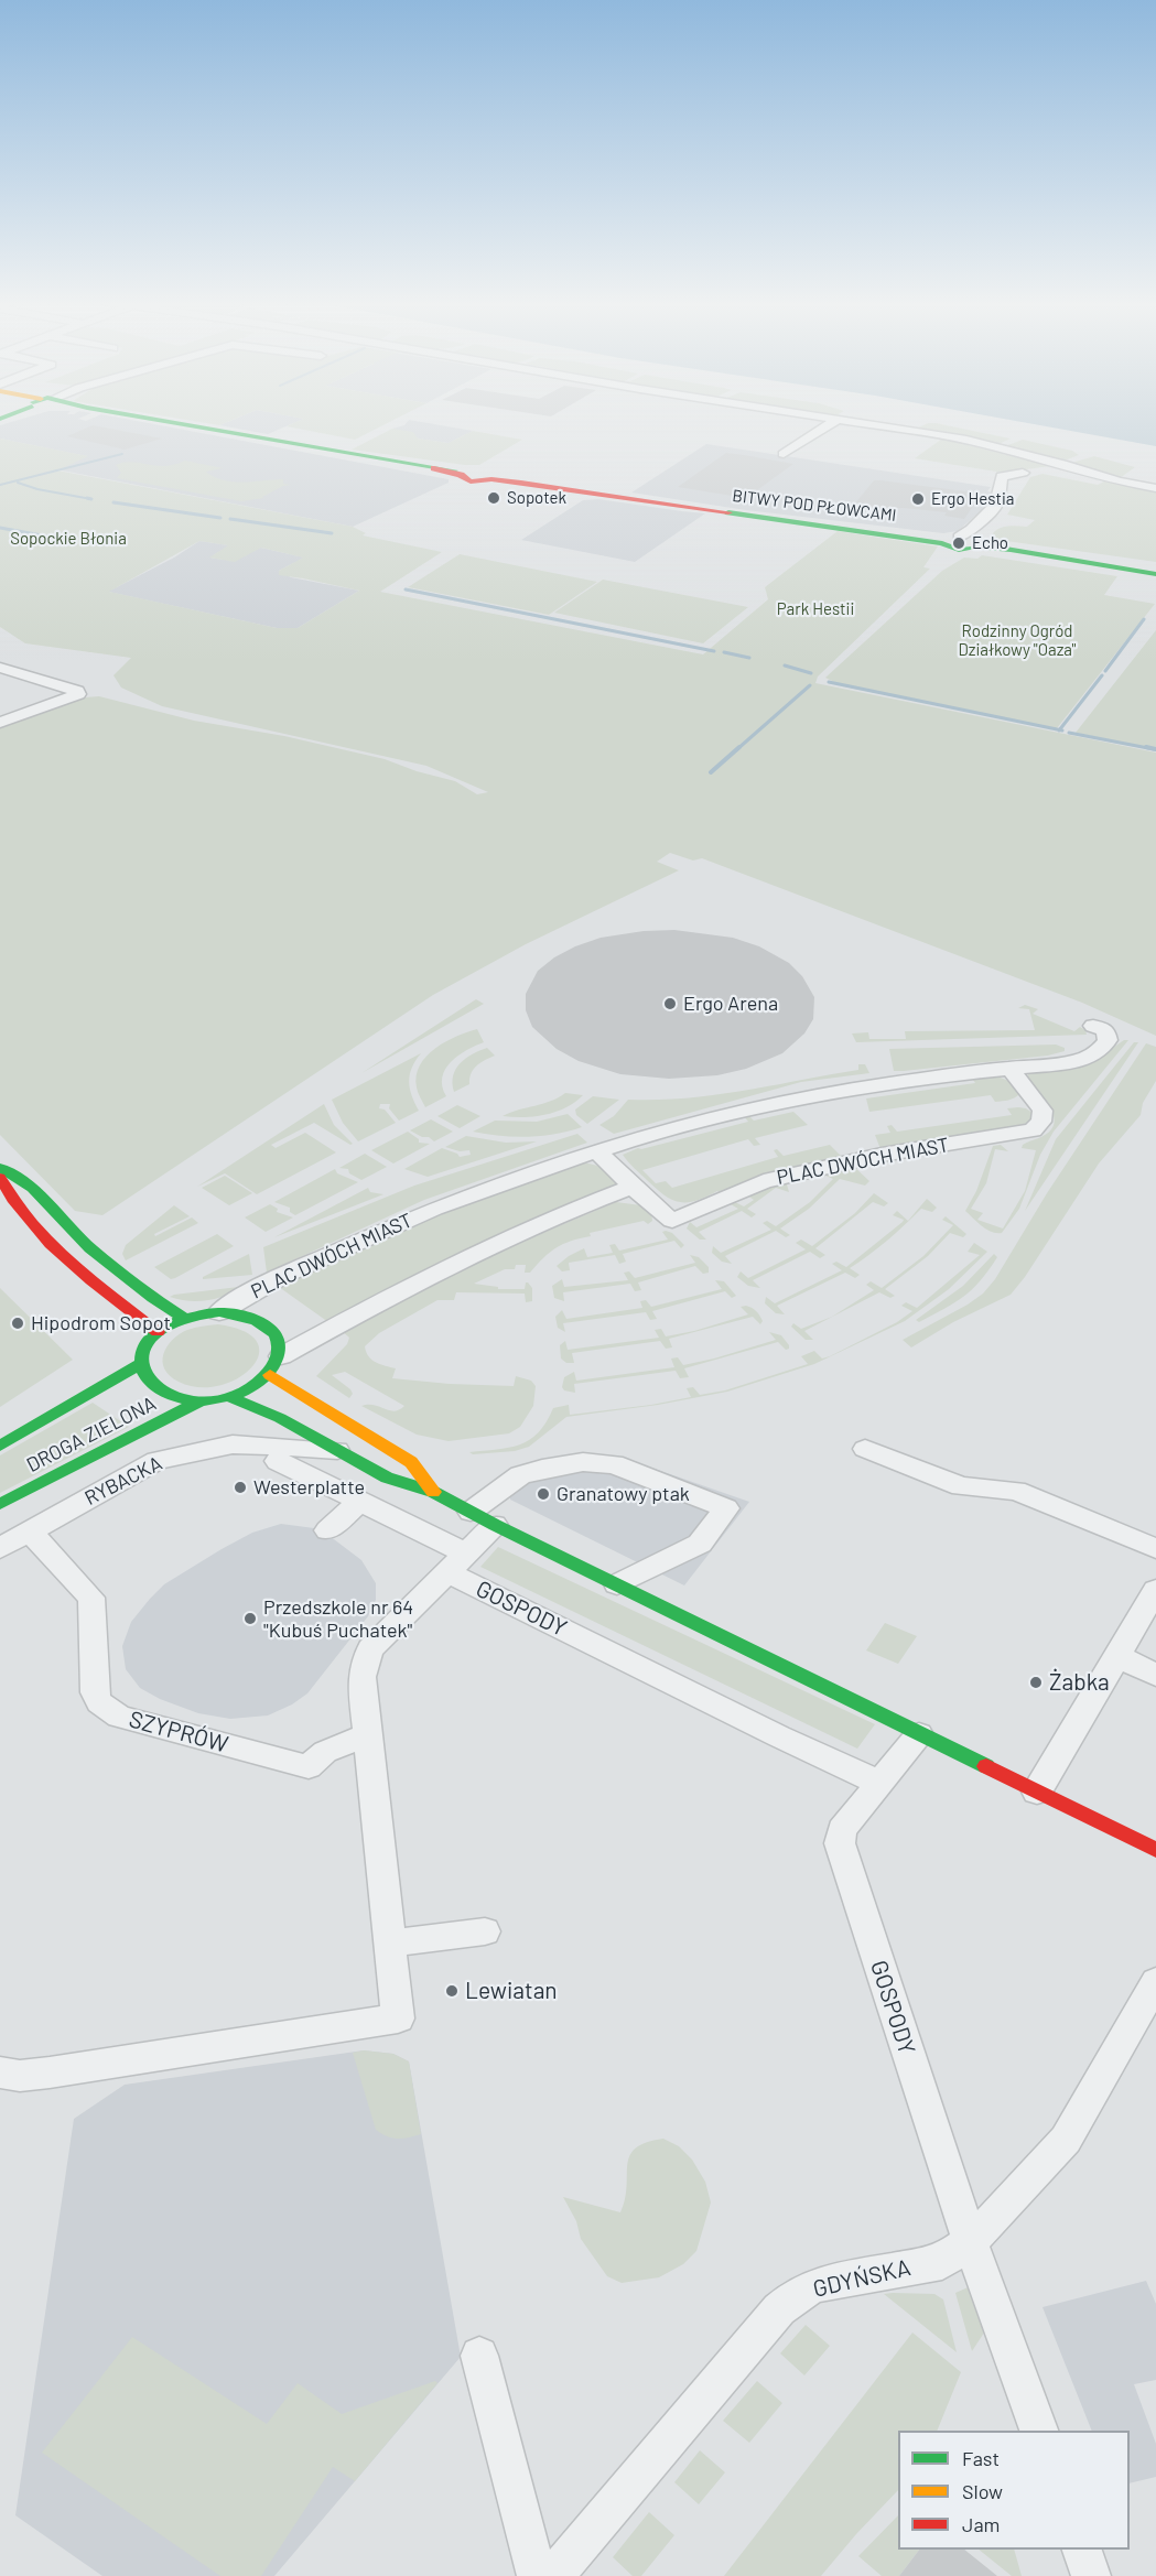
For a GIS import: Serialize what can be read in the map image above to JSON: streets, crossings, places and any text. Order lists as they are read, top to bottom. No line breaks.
{"streets":{"street":["BITWY POD PŁOWCAMI","PLAC DWÓCH MIAST","DROGA ZIELONA","RYBACKA","GOSPODY","SZYPRÓW","GDYŃSKA"]},"crossings":[["PLAC DWÓCH MIAST","DROGA ZIELONA"],["RYBACKA","SZYPRÓW"],["GOSPODY","GDYŃSKA"]],"parks":["Sopockie Błonia","Park Hestii","Rodzinny Ogród Działkowy \"Oaza\""],"places":["Sopotek","Ergo Hestia","Echo","Ergo Arena","Hipodrom Sopot","Westerplatte","Granatowy ptak","Przedszkole nr 64 \"Kubuś Puchatek\"","Żabka","Lewiatan"],"legend":["Fast","Slow","Jam"]}
